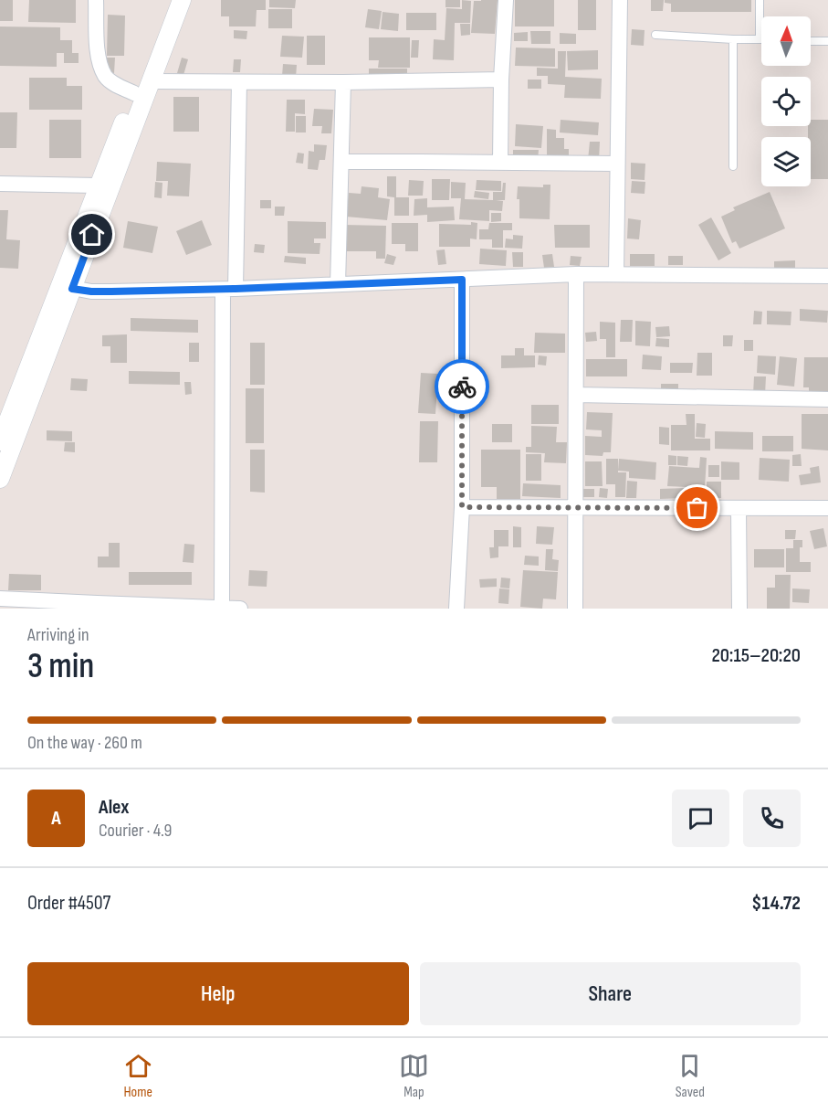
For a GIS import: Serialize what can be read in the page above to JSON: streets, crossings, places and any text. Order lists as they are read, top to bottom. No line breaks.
{"north":"top","page":{"heading":["3 min","Arriving in","20:15–20:20"],"panel":["Alex","Courier · 4.9","Order #4507","$14.72"],"bar":"On the way · 260 m","round":"A","buttons":["Help","Share"],"tabs":["Home","Map","Saved"]}}
